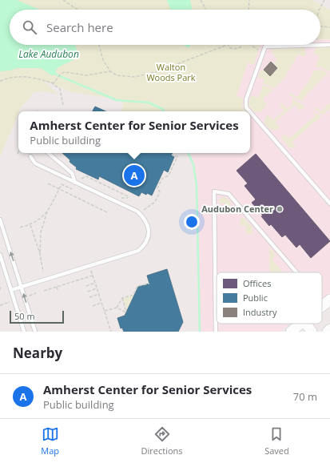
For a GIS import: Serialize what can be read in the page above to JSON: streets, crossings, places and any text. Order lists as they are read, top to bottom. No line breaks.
{"water":["Lake Audubon"],"parks":["Walton Woods Park"],"places":["Audubon Center"],"legend":["Offices","Public","Industry"],"scale_bar":"50 m","page":{"search":"Search here","popup":["Amherst Center for Senior Services","Public building"],"pins":"A","scale":"50 m","heading":"Nearby","list":[{"mark":"A","name":"Amherst Center for Senior Services","note":"Public building","value":"70 m"}],"nav":["Map","Directions","Saved"]}}
